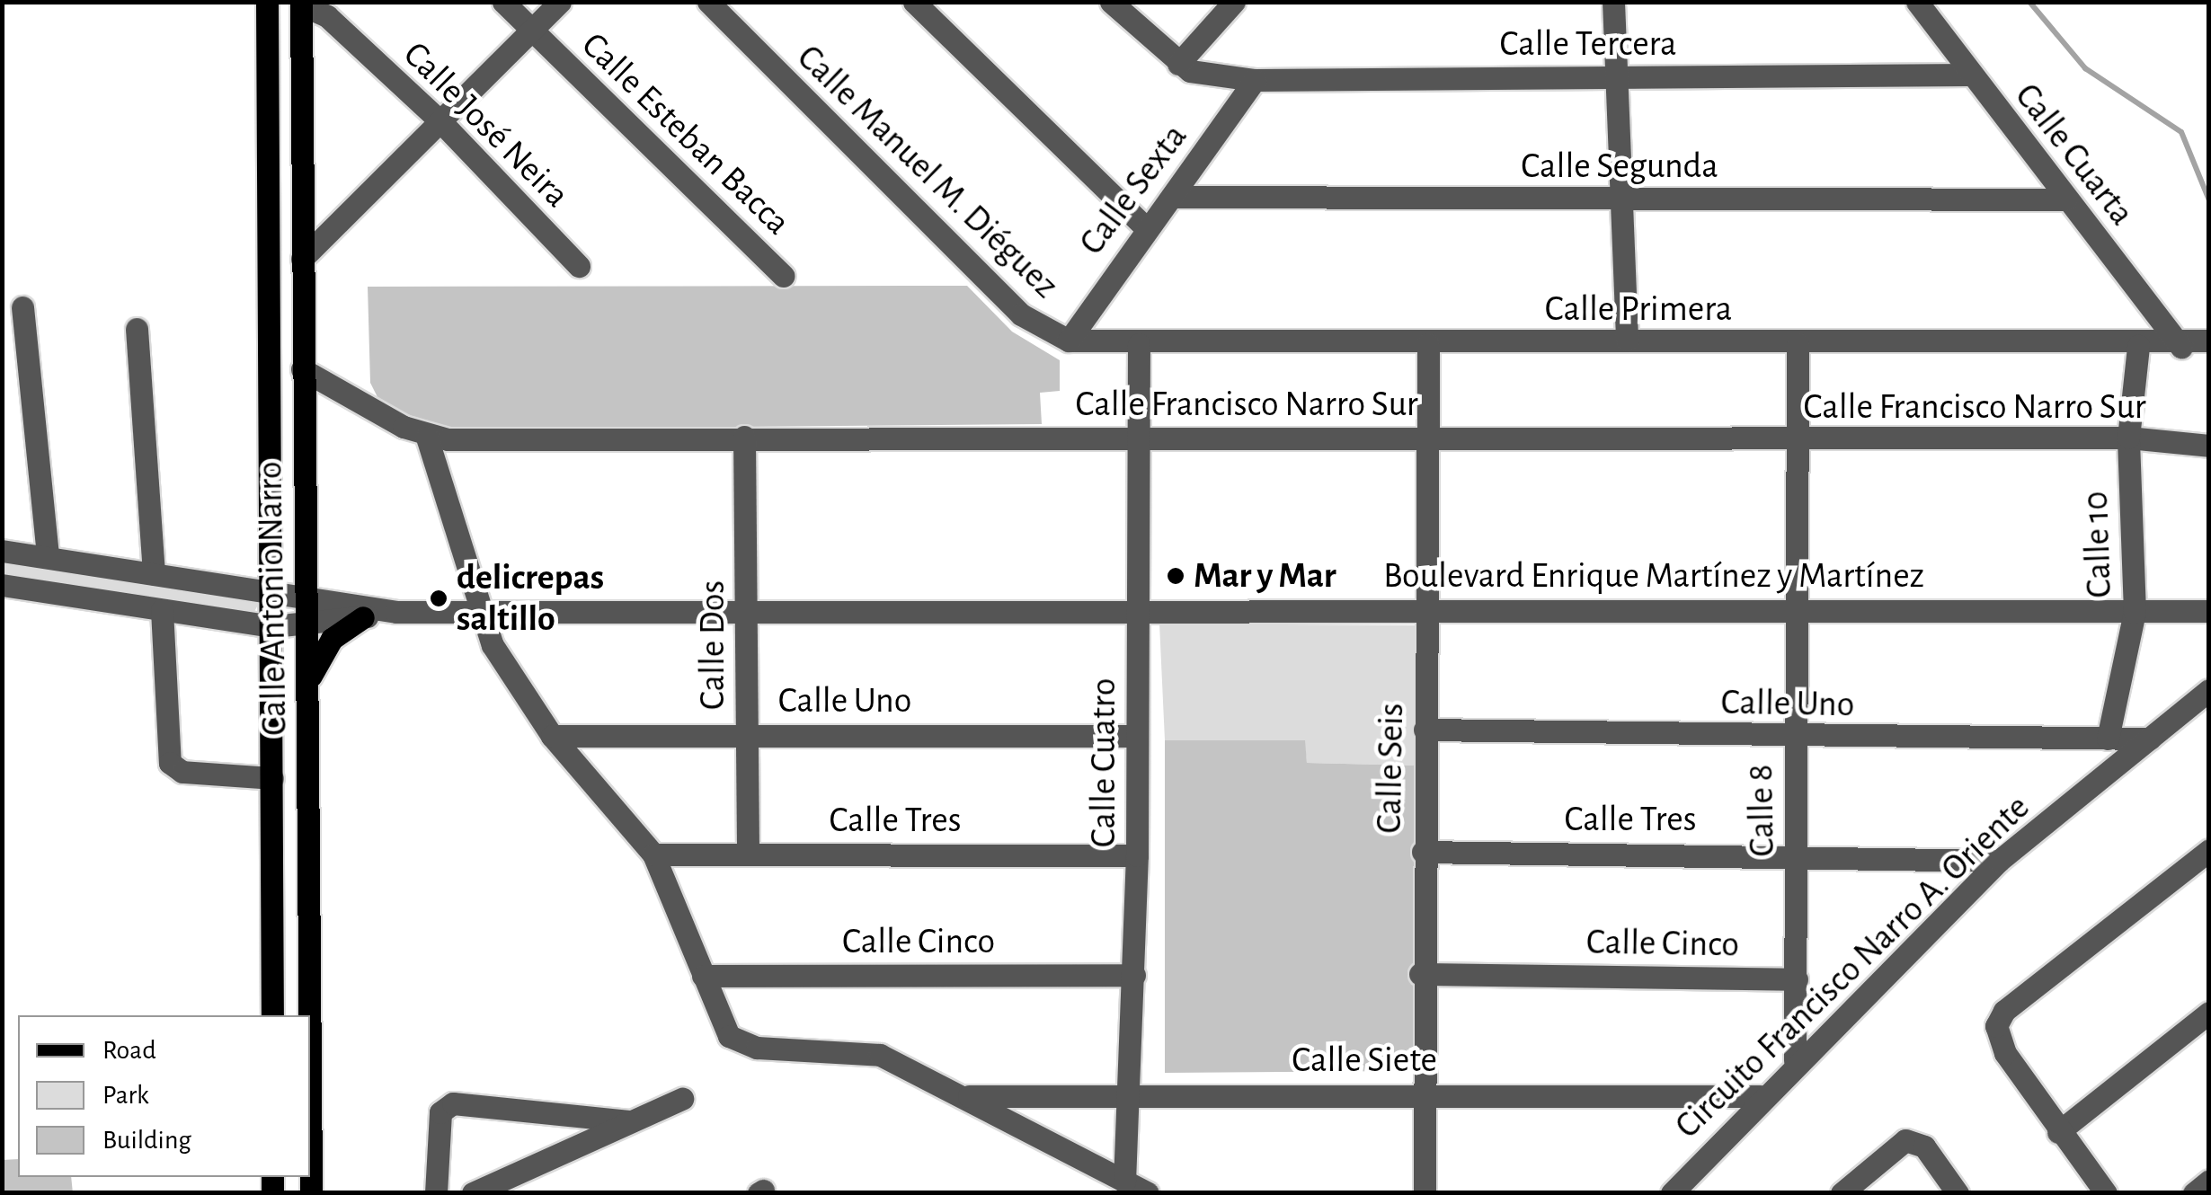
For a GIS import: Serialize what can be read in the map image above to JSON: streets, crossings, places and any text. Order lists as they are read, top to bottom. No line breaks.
{"streets":{"main road":["Calle Antonio Narro"],"street":["Calle Tercera","Calle José Neira","Calle Esteban Bacca","Calle Cuarta","Calle Segunda","Calle Manuel M. Diéguez","Calle Sexta","Calle Primera","Calle Francisco Narro Sur","Calle 10","Boulevard Enrique Martínez y Martínez","Calle Dos","Calle Uno","Calle Cuatro","Calle Seis","Calle 8","Calle Tres","Calle Cinco","Circuito Francisco Narro A. Oriente","Calle Siete"]},"crossings":[["Calle Tercera","Calle Cuarta"],["Calle Tercera","Calle Sexta"],["Calle José Neira","Calle Antonio Narro"],["Calle Cuarta","Calle Segunda"],["Calle Cuarta","Calle Primera"],["Calle Segunda","Calle Sexta"],["Calle Manuel M. Diéguez","Calle Sexta"],["Calle Manuel M. Diéguez","Calle Primera"],["Calle Sexta","Calle Primera"],["Calle Primera","Calle 10"],["Calle Primera","Calle Cuatro"],["Calle Primera","Calle Seis"],["Calle Primera","Calle 8"],["Calle Francisco Narro Sur","Calle 10"],["Calle Francisco Narro Sur","Calle Antonio Narro"],["Calle Francisco Narro Sur","Calle Dos"],["Calle Francisco Narro Sur","Calle Cuatro"],["Calle Francisco Narro Sur","Calle Seis"],["Calle Francisco Narro Sur","Calle 8"],["Calle 10","Boulevard Enrique Martínez y Martínez"],["Calle 10","Calle Uno"],["Boulevard Enrique Martínez y Martínez","Calle Antonio Narro"],["Boulevard Enrique Martínez y Martínez","Calle Dos"],["Boulevard Enrique Martínez y Martínez","Calle Cuatro"],["Boulevard Enrique Martínez y Martínez","Calle Seis"],["Boulevard Enrique Martínez y Martínez","Calle 8"],["Calle Dos","Calle Uno"],["Calle Dos","Calle Tres"],["Calle Uno","Calle Cuatro"],["Calle Uno","Calle Seis"],["Calle Uno","Calle 8"],["Calle Uno","Circuito Francisco Narro A. Oriente"],["Calle Cuatro","Calle Tres"],["Calle Cuatro","Calle Cinco"],["Calle Cuatro","Calle Siete"],["Calle Seis","Calle Tres"],["Calle Seis","Calle Cinco"],["Calle Seis","Calle Siete"],["Calle 8","Calle Tres"],["Calle 8","Calle Cinco"],["Calle 8","Circuito Francisco Narro A. Oriente"],["Calle Tres","Circuito Francisco Narro A. Oriente"],["Circuito Francisco Narro A. Oriente","Calle Siete"]],"places":["Mar y Mar","delicrepas saltillo"],"legend":["Road","Park","Building"]}
